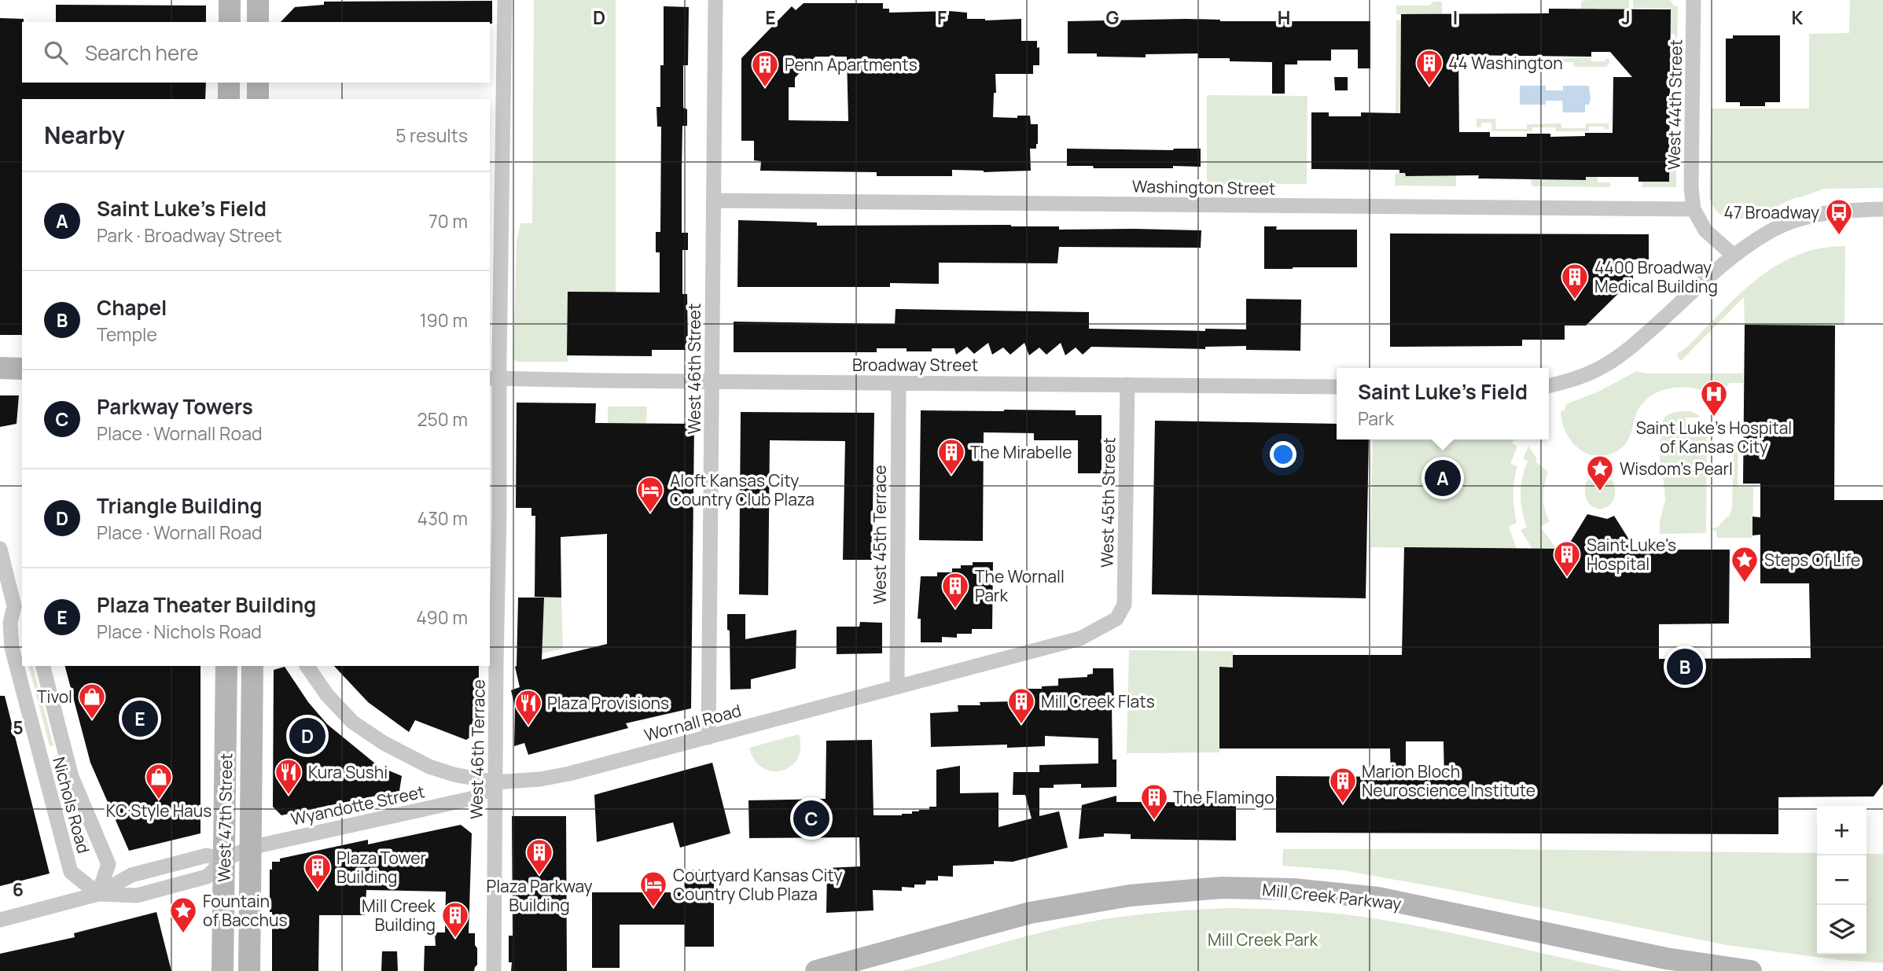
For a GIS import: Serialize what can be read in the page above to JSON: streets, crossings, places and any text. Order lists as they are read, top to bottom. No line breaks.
{"streets":{"main road":["West 47th Street","Mill Creek Parkway"],"street":["West 44th Street","Washington Street","Broadway Street","West 46th Street","West 45th Street","West 45th Terrace","Wornall Road","West 46th Terrace","Nichols Road","Wyandotte Street"]},"crossings":[["West 44th Street","Washington Street"],["Washington Street","West 46th Street"],["Broadway Street","West 46th Street"],["Broadway Street","West 45th Street"],["Broadway Street","West 45th Terrace"],["Broadway Street","West 46th Terrace"],["West 46th Street","Wornall Road"],["West 45th Street","Wornall Road"],["West 45th Terrace","Wornall Road"],["Wornall Road","West 46th Terrace"],["Wornall Road","Wyandotte Street"],["West 46th Terrace","Wyandotte Street"],["Nichols Road","Wyandotte Street"],["Wyandotte Street","West 47th Street"]],"parks":["Mill Creek Park"],"places":{"building":["44 Washington","Penn Apartments","4400 Broadway Medical Building","The Mirabelle","Saint Luke's Hospital","The Wornall Park","Mill Creek Flats","Marion Bloch Neuroscience Institute","The Flamingo","Plaza Parkway Building","Plaza Tower Building","Mill Creek Building"],"bus stop":["47 Broadway"],"hospital":["Saint Luke's Hospital of Kansas City"],"place":["Wisdom's Pearl","Steps Of Life","Fountain of Bacchus"],"hotel":["Aloft Kansas City Country Club Plaza","Courtyard Kansas City Country Club Plaza"],"shop":["Tivol","KC Style Haus"],"restaurant":["Plaza Provisions","Kura Sushi"]},"page":{"search":"Search here","heading":["Nearby","5 results"],"list":[{"mark":"A","name":"Saint Luke's Field","note":"Park · Broadway Street","value":"70 m"},{"mark":"B","name":"Chapel","note":"Temple","value":"190 m"},{"mark":"C","name":"Parkway Towers","note":"Place · Wornall Road","value":"250 m"},{"mark":"D","name":"Triangle Building","note":"Place · Wornall Road","value":"430 m"},{"mark":"E","name":"Plaza Theater Building","note":"Place · Nichols Road","value":"490 m"}],"popup":["Saint Luke's Field","Park"],"pins":["A","B","E","D","C"],"map_buttons":["+","−"]},"grid":{"columns":["D","E","F","G","H","I","J","K"],"rows":["5","6"]}}
